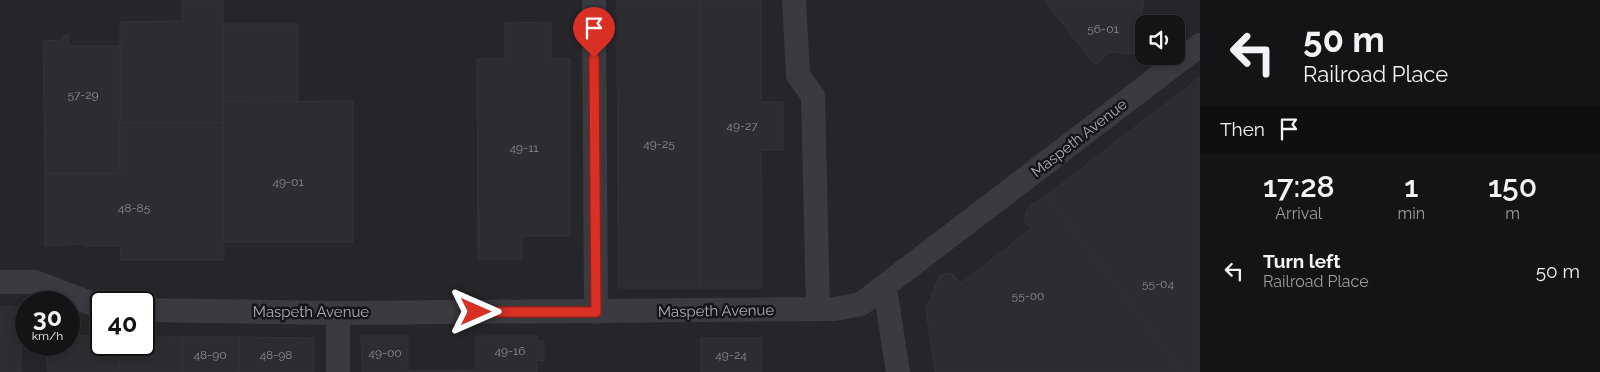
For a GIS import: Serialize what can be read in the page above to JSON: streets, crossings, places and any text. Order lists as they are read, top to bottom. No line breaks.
{"streets":{"street":["Maspeth Avenue"]},"house_numbers":["56-01","57-29","49-27","49-25","49-11","49-01","48-85","55-04","55-00","49-16","49-00","48-90","48-98","49-24"],"page":{"turn":["50 m","Railroad Place"],"then":"Then","eta":["17:28","Arrival","1","min","150","m"],"list":[{"name":"Turn left","note":"Railroad Place","value":"50 m"}],"speed":"30 km/h","limit":"40"}}
